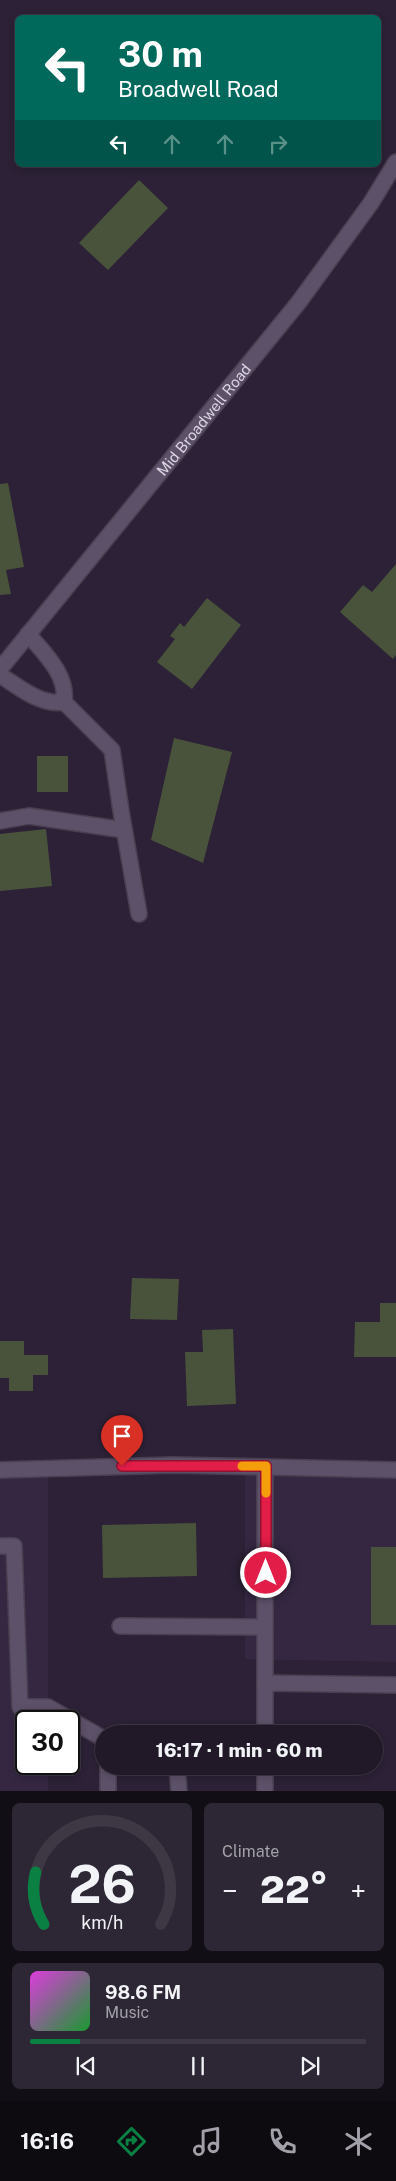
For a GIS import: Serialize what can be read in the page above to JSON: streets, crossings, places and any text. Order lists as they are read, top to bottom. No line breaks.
{"streets":{"street":["Mid Broadwell Road"]},"page":{"turn":["30 m","Broadwell Road"],"limit":"30","trip":"16:17 · 1 min · 60 m","tile":"Climate","heat":["−","22°","+"],"song":["98.6 FM","Music"],"tabs":"16:16","gauge":["26","km/h"]}}
